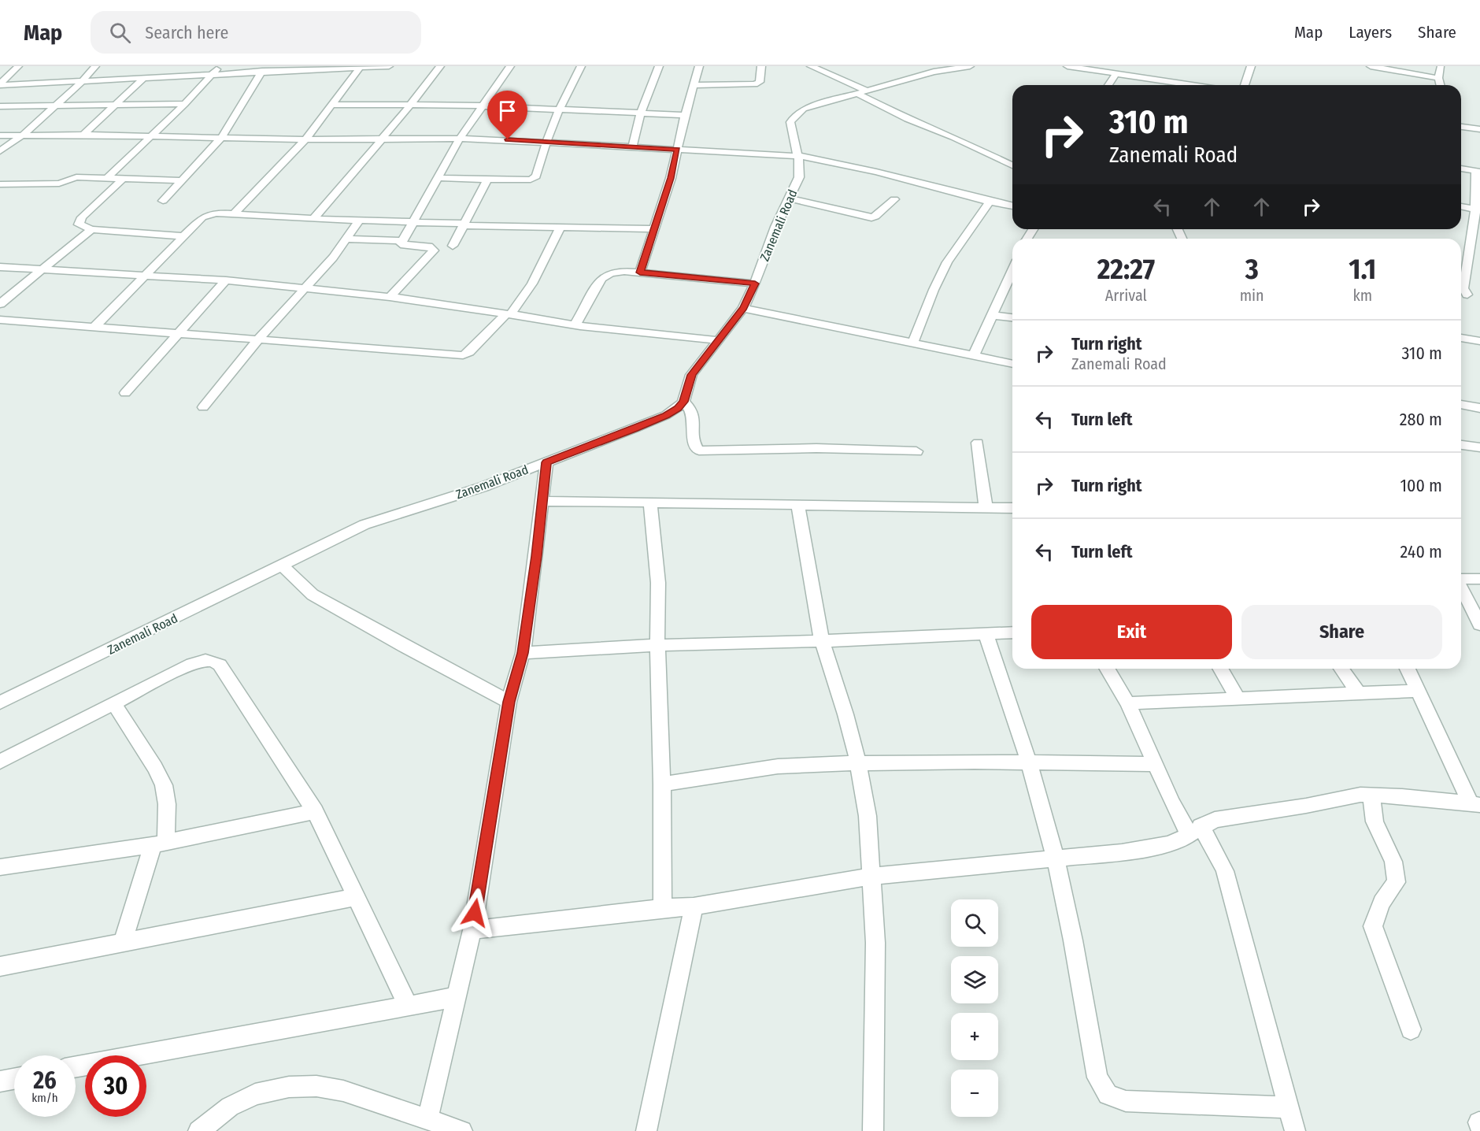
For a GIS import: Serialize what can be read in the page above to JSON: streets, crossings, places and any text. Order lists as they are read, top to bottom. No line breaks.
{"streets":{"street":["Zanemali Road"]},"page":{"header":"Map","search":"Search here","nav":["Map","Layers","Share"],"turn":["310 m","Zanemali Road"],"eta":["22:27","Arrival","3","min","1.1","km"],"list":[{"name":"Turn right","note":"Zanemali Road","value":"310 m"},{"name":"Turn left","value":"280 m"},{"name":"Turn right","value":"100 m"},{"name":"Turn left","value":"240 m"}],"buttons":["Exit","Share"],"map_buttons":["+","−"],"speed":"26 km/h","limit":"30"}}
